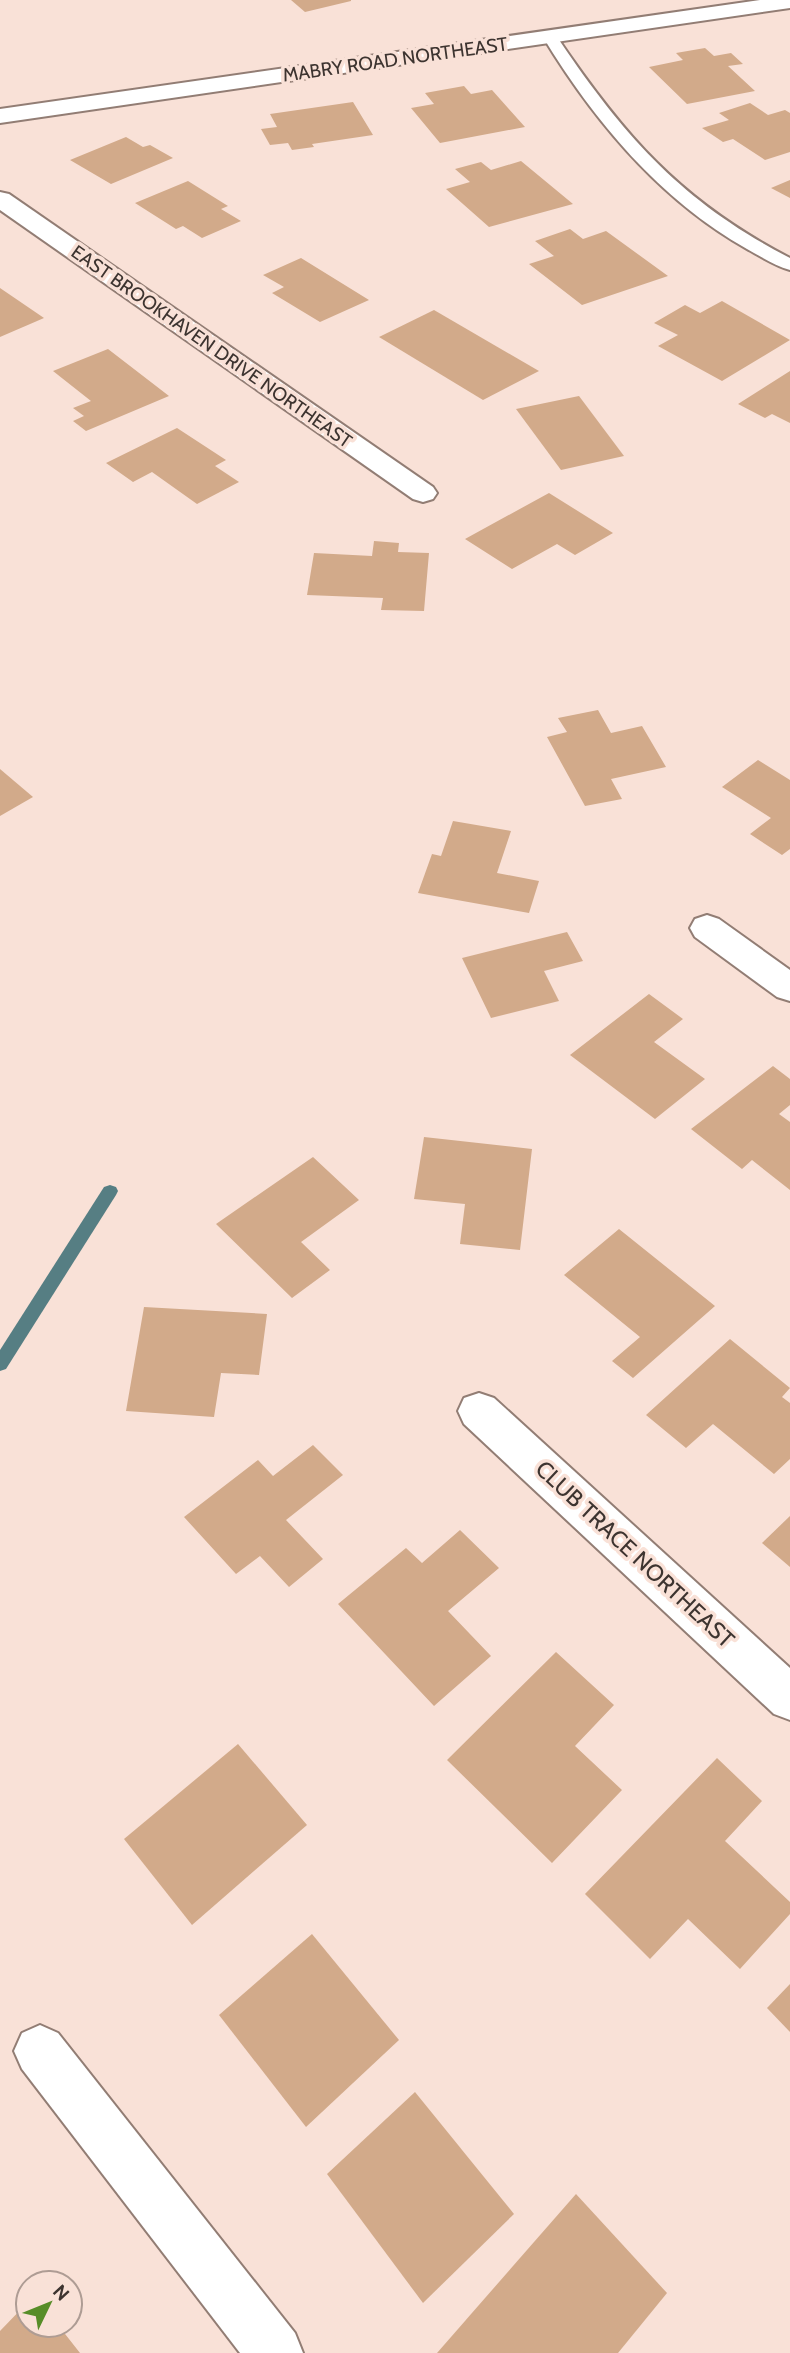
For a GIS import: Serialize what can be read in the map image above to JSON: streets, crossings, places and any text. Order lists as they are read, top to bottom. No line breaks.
{"streets":{"street":["MABRY ROAD NORTHEAST","EAST BROOKHAVEN DRIVE NORTHEAST","CLUB TRACE NORTHEAST"]},"north":"top right"}
